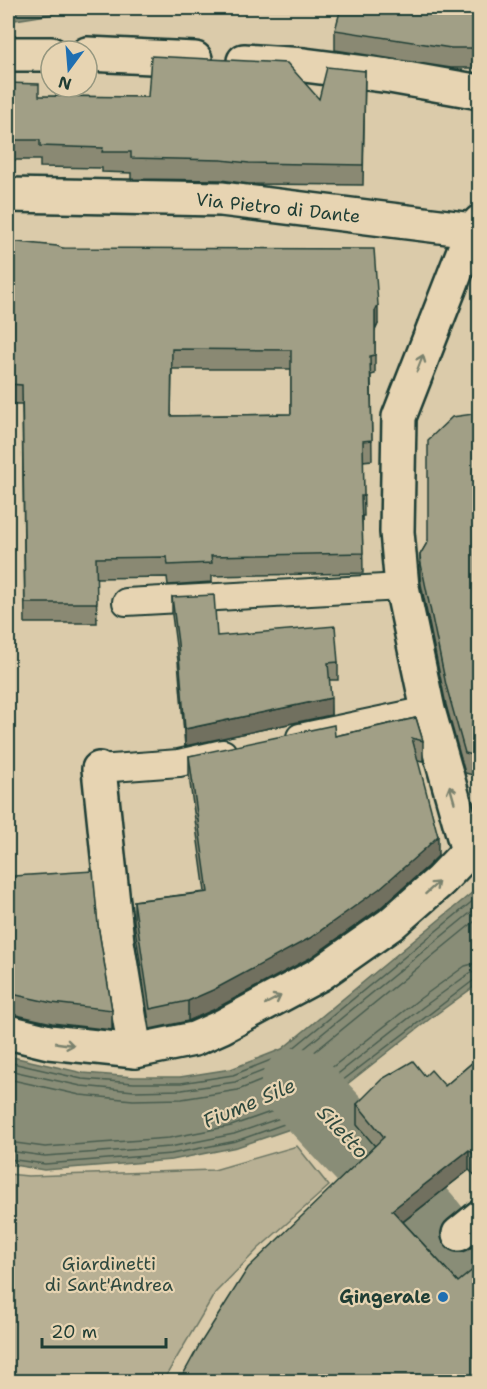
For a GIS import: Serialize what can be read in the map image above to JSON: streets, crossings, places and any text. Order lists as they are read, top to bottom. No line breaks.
{"streets":{"street":["Via Pietro di Dante"]},"water":["Fiume Sile","Siletto"],"parks":["Giardinetti di Sant'Andrea"],"places":["Gingerale"],"scale_bar":"20 m","north":"bottom"}
